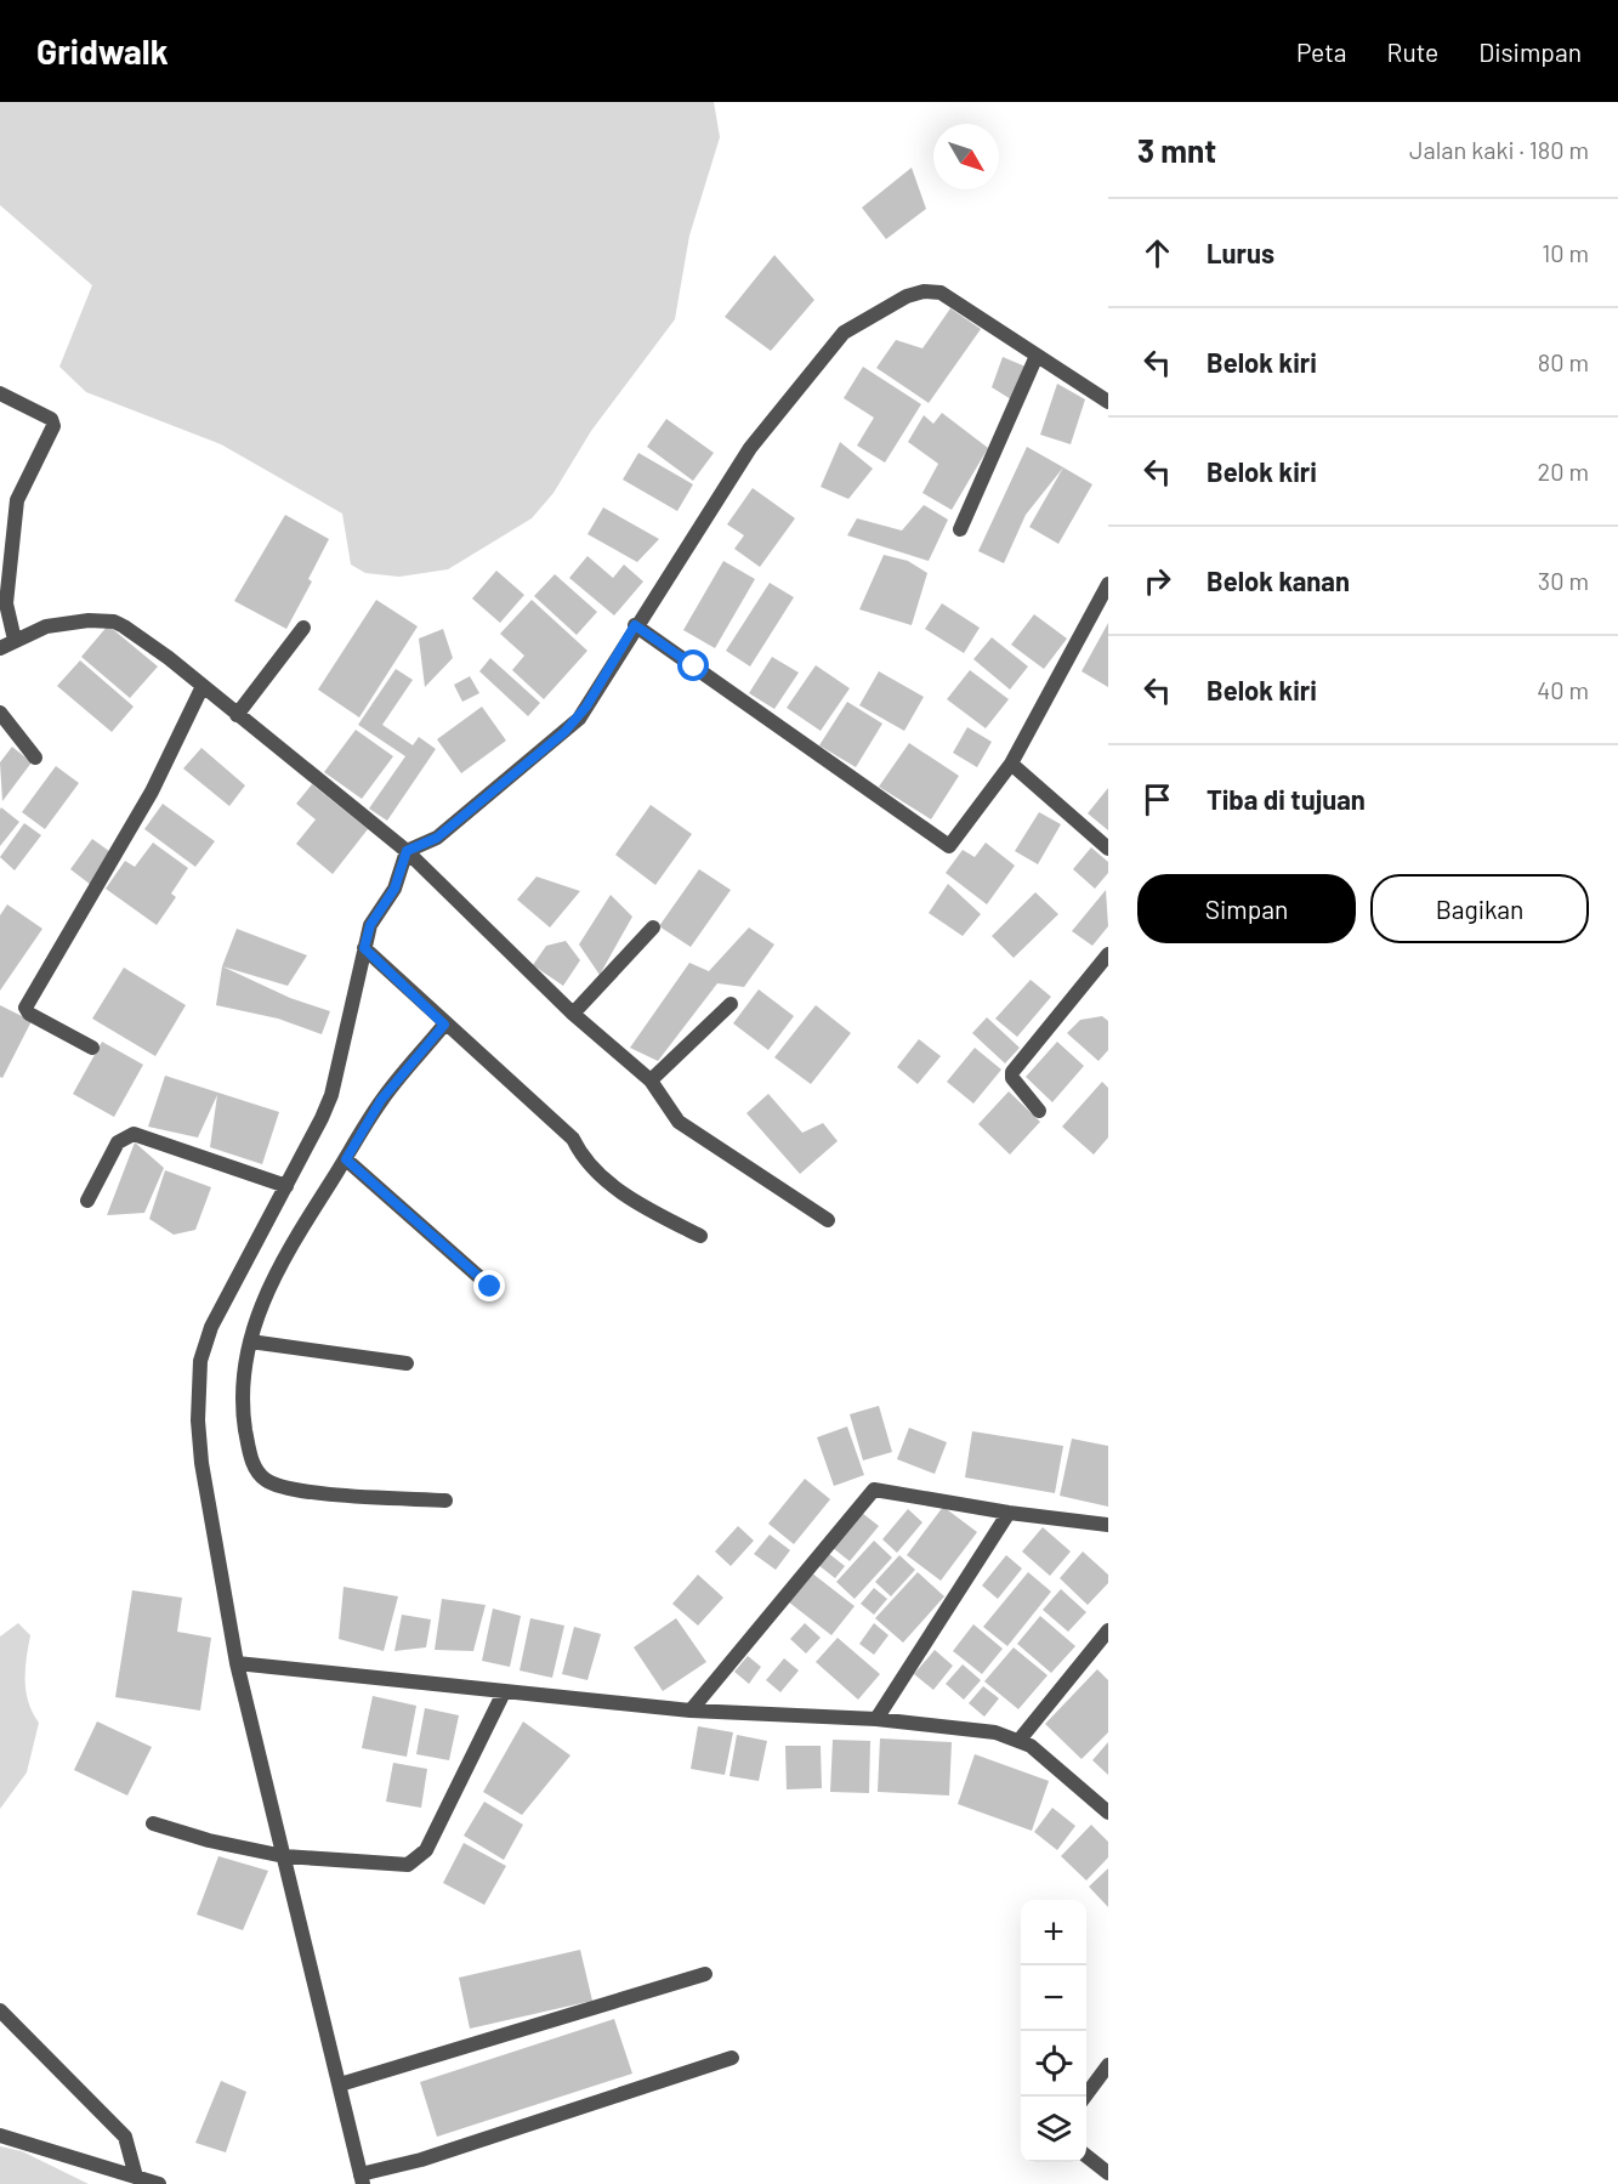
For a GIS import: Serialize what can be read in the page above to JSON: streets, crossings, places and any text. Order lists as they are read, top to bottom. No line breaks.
{"north":"bottom right","page":{"header":"Gridwalk","nav":["Peta","Rute","Disimpan"],"heading":["3 mnt","Jalan kaki · 180 m"],"list":[["Lurus","10 m"],["Belok kiri","80 m"],["Belok kiri","20 m"],["Belok kanan","30 m"],["Belok kiri","40 m"],"Tiba di tujuan"],"buttons":["Simpan","Bagikan"],"map_buttons":["+","−"]}}
